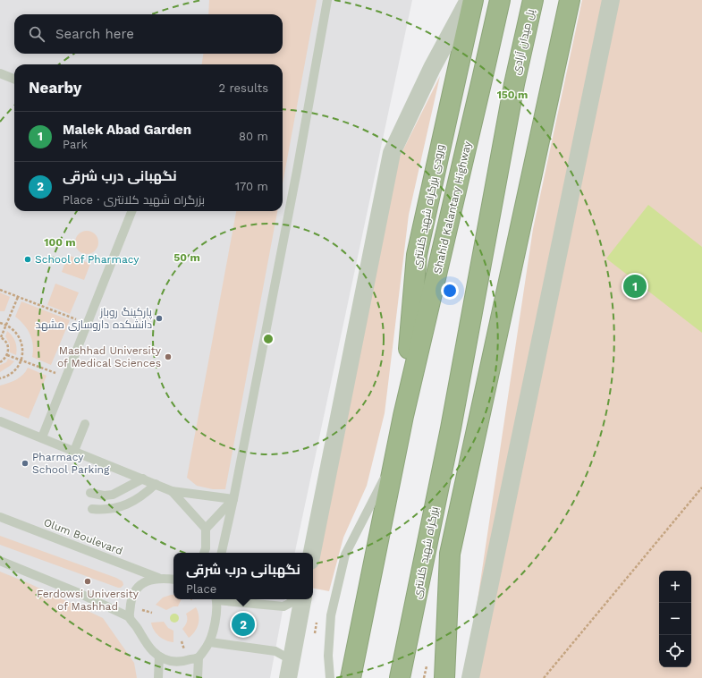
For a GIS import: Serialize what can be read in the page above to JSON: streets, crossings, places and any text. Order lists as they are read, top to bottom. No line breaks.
{"streets":{"highway":["پل میدان آزادی","ورودی بزرگراه شهید کلانتری","Shahid Kalantary Highway"],"lane":["Olum Boulevard"]},"crossings":[["ورودی بزرگراه شهید کلانتری","Shahid Kalantary Highway"]],"places":["School of Pharmacy","پارکینگ روباز دانشکده داروسازی مشهد","Mashhad University of Medical Sciences","Pharmacy School Parking","Ferdowsi University of Mashhad"],"page":{"search":"Search here","heading":["Nearby","2 results"],"list":[{"mark":"1","name":"Malek Abad Garden","note":"Park","value":"80 m"},{"mark":"2","name":"نگهبانی درب شرقی","note":"Place · بزرگراه شهید کلانتری","value":"170 m"}],"pins":["1","2"],"popup":["نگهبانی درب شرقی","Place"],"map_buttons":["+","−"]},"rings":["150 m","100 m","50 m"]}
